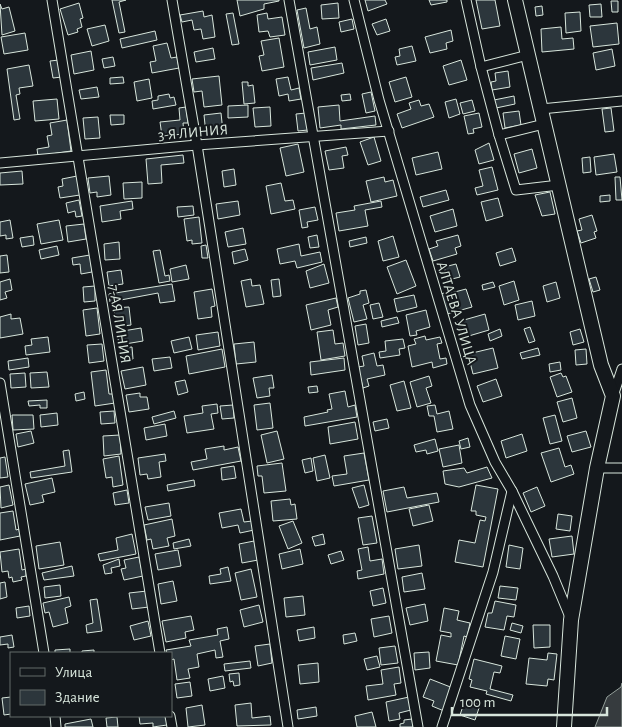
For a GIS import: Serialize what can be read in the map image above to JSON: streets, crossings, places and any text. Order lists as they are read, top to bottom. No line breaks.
{"streets":{"street":["3-Я ЛИНИЯ","АЛТАЕВА УЛИЦА","7-АЯ ЛИНИЯ"]},"crossings":[["3-Я ЛИНИЯ","АЛТАЕВА УЛИЦА"],["3-Я ЛИНИЯ","7-АЯ ЛИНИЯ"]],"legend":["Улица","Здание"],"scale_bar":"100 m"}
